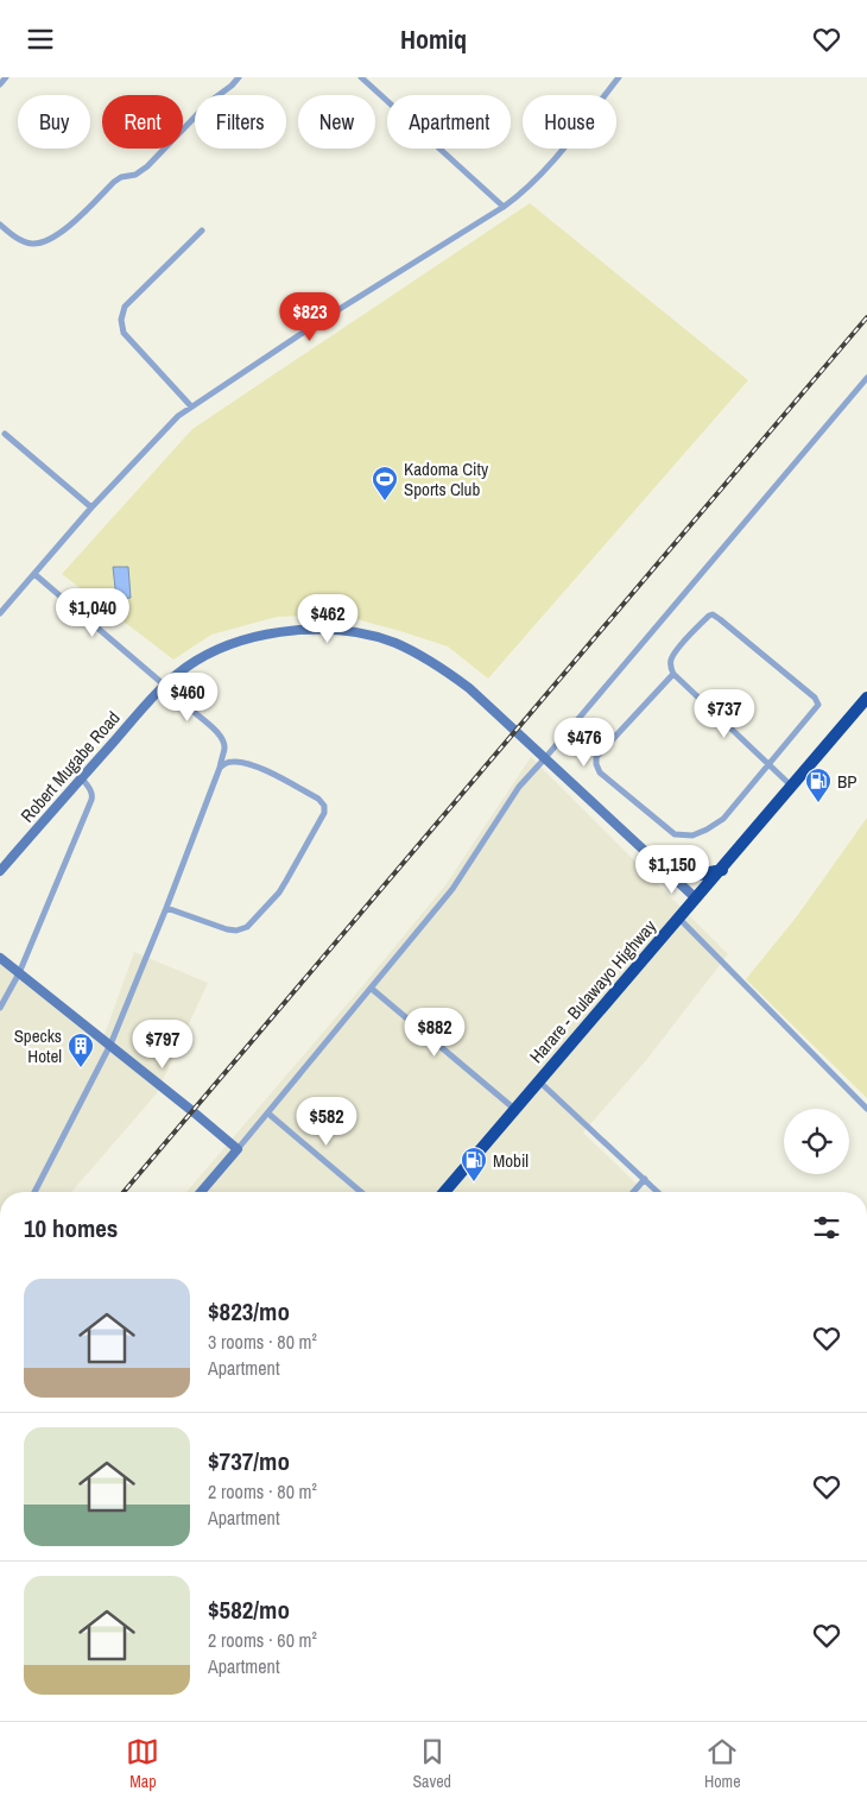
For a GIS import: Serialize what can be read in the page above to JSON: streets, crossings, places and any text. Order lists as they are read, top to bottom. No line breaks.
{"streets":{"highway":["Harare - Bulawayo Highway"],"street":["Robert Mugabe Road"]},"crossings":[["Robert Mugabe Road","Harare - Bulawayo Highway"]],"places":{"sports":["Kadoma City Sports Club"],"fuel station":["BP","Mobil"],"building":["Specks Hotel"]},"page":{"header":"Homiq","chip":["Buy","Rent","Filters","New","Apartment","House"],"price":["$823","$1,040","$462","$460","$737","$476","$1,150","$882","$797","$582"],"heading":"10 homes","list":[{"name":"$823/mo","note":"3 rooms · 80 m² · Apartment"},{"name":"$737/mo","note":"2 rooms · 80 m² · Apartment"},{"name":"$582/mo","note":"2 rooms · 60 m² · Apartment"}],"tabs":["Map","Saved","Home"]}}
